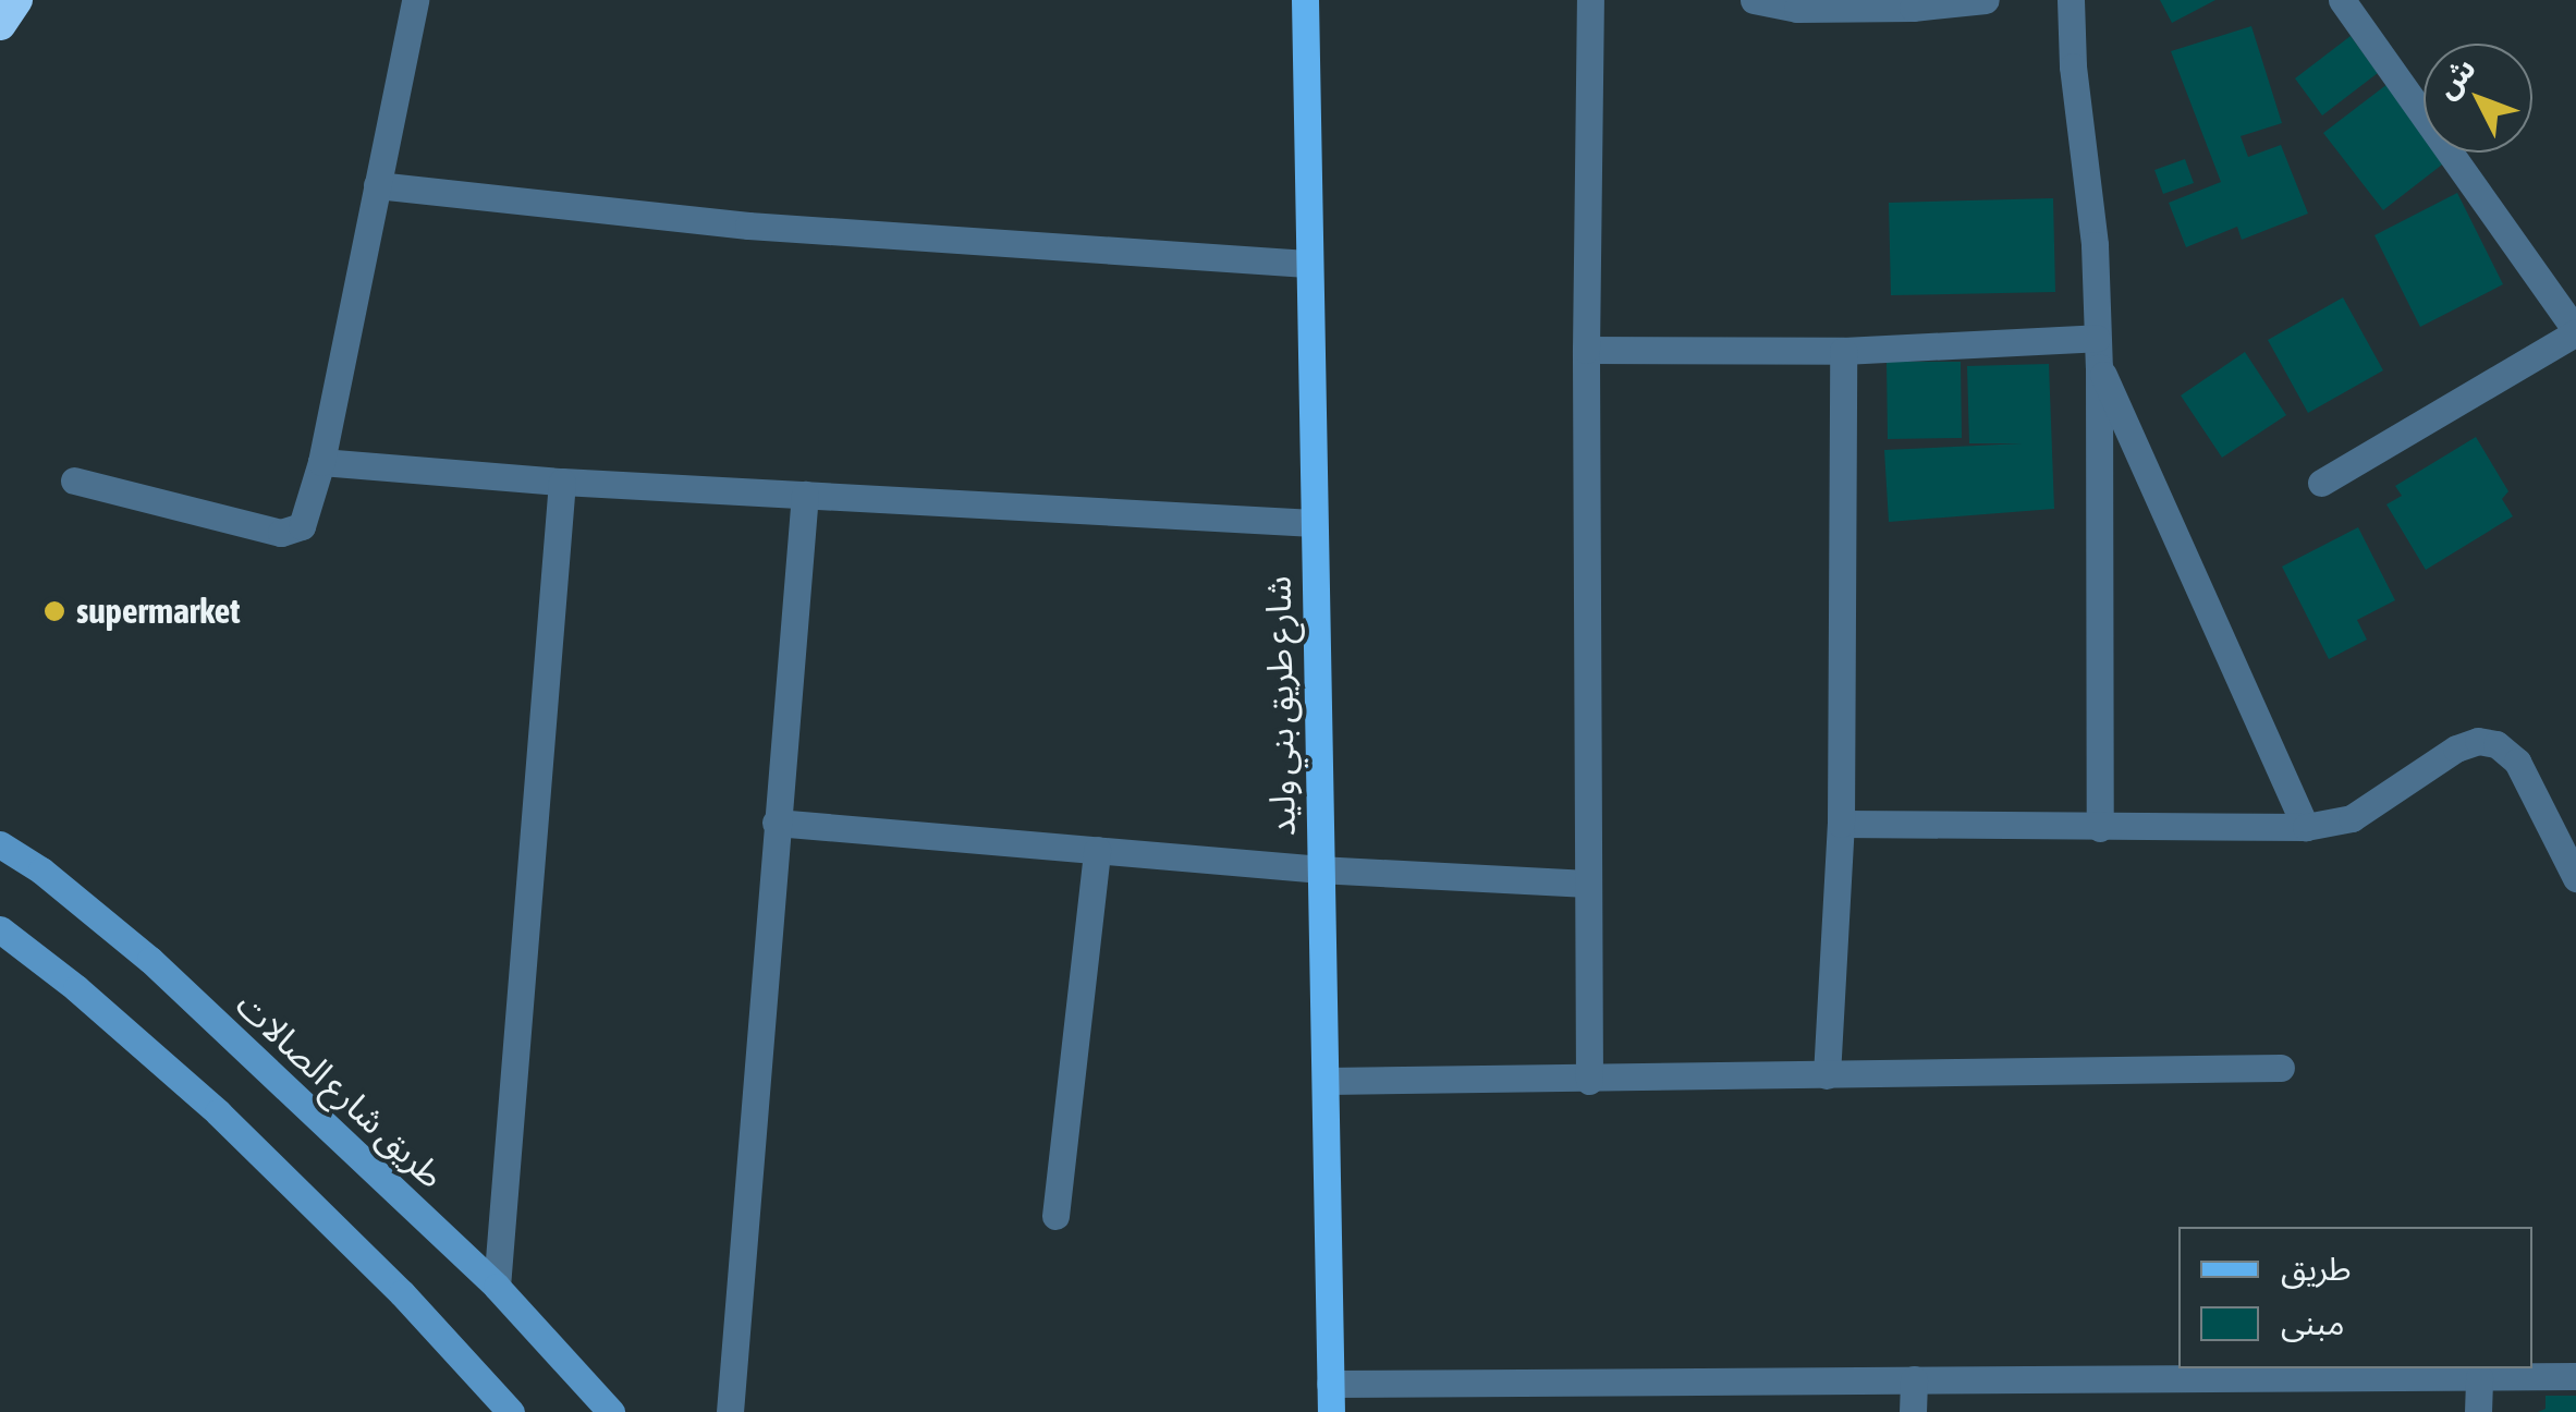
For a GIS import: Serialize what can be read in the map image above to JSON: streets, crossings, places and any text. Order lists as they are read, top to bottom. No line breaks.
{"streets":{"main road":["شارع طريق بني وليد"],"street":["طريق شارع الصالات"]},"places":["supermarket"],"legend":["طريق","مبنى"],"north":"top left"}
